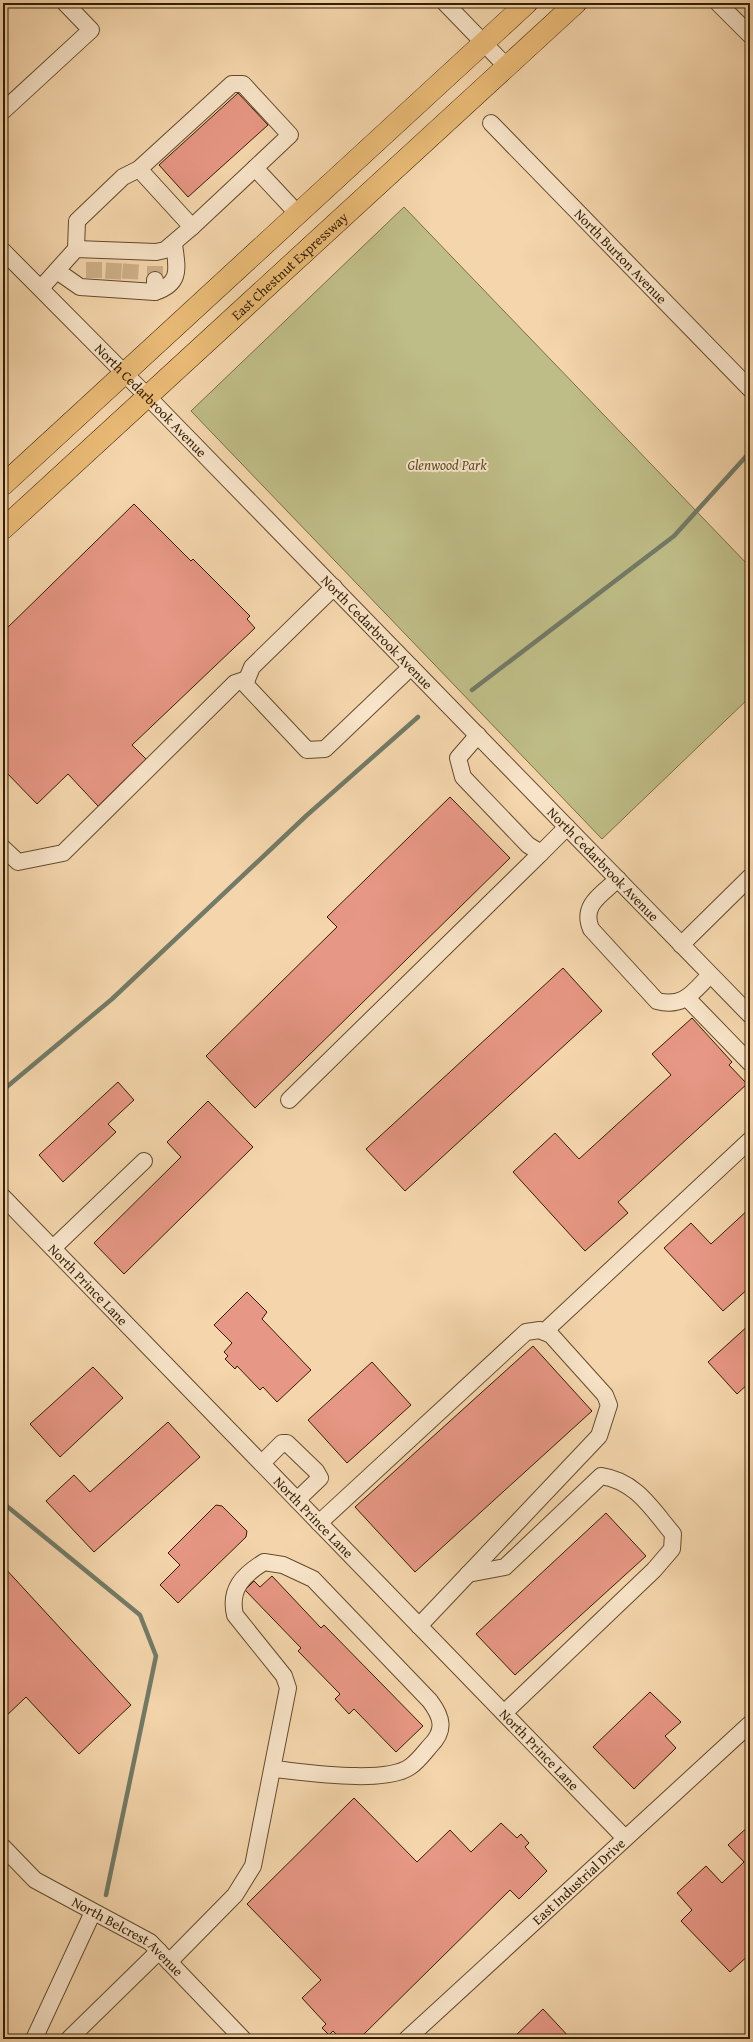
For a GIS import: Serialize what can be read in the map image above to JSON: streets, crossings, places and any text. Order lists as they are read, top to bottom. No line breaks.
{"streets":{"main road":["East Chestnut Expressway"],"street":["North Burton Avenue","North Cedarbrook Avenue","North Prince Lane","East Industrial Drive","North Belcrest Avenue"]},"crossings":[["East Chestnut Expressway","North Cedarbrook Avenue"],["North Prince Lane","East Industrial Drive"]],"parks":["Glenwood Park"]}
